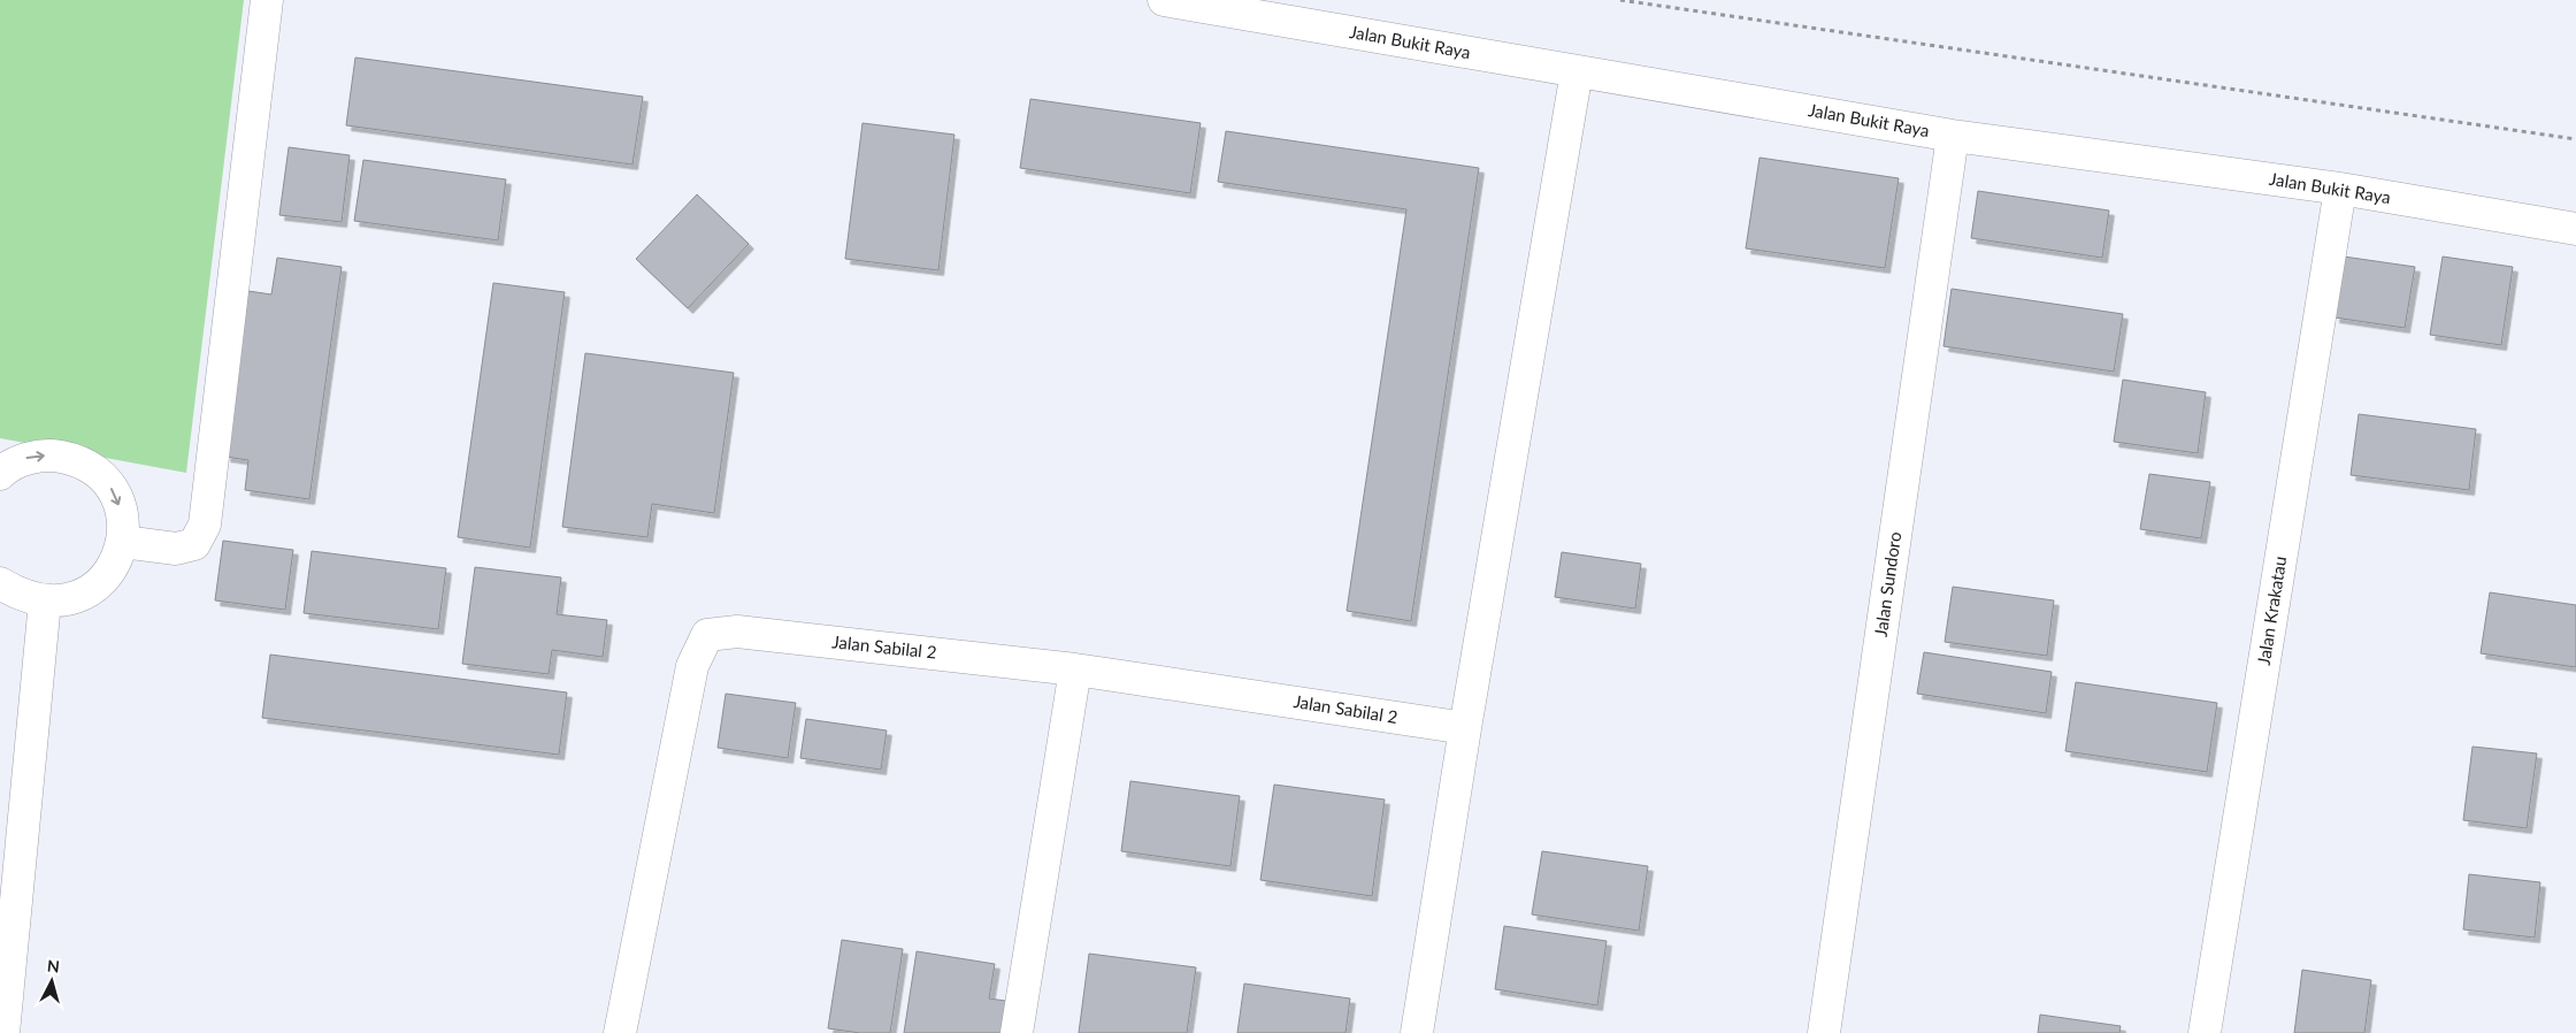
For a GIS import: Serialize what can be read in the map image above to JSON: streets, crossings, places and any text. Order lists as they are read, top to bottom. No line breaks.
{"streets":{"street":["Jalan Bukit Raya","Jalan Sundoro","Jalan Krakatau","Jalan Sabilal 2"]},"crossings":[["Jalan Bukit Raya","Jalan Sundoro"],["Jalan Bukit Raya","Jalan Krakatau"]],"north":"top"}
